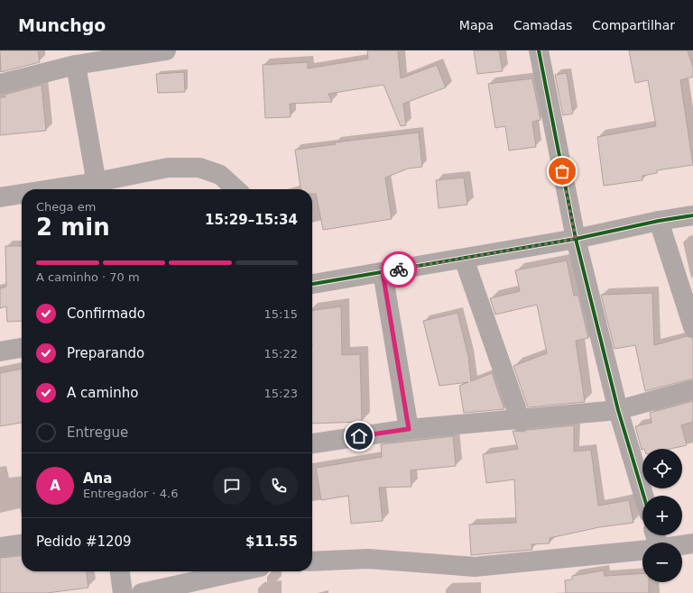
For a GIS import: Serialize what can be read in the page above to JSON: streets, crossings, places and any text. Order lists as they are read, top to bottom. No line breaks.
{"page":{"header":"Munchgo","nav":["Mapa","Camadas","Compartilhar"],"heading":["2 min","Chega em","15:29–15:34"],"panel":["Ana","Entregador · 4.6","Pedido #1209","$11.55"],"bar":"A caminho · 70 m","list":[["Confirmado","15:15"],["Preparando","15:22"],["A caminho","15:23"],"Entregue"],"map_buttons":["+","−"],"round":"A"}}
